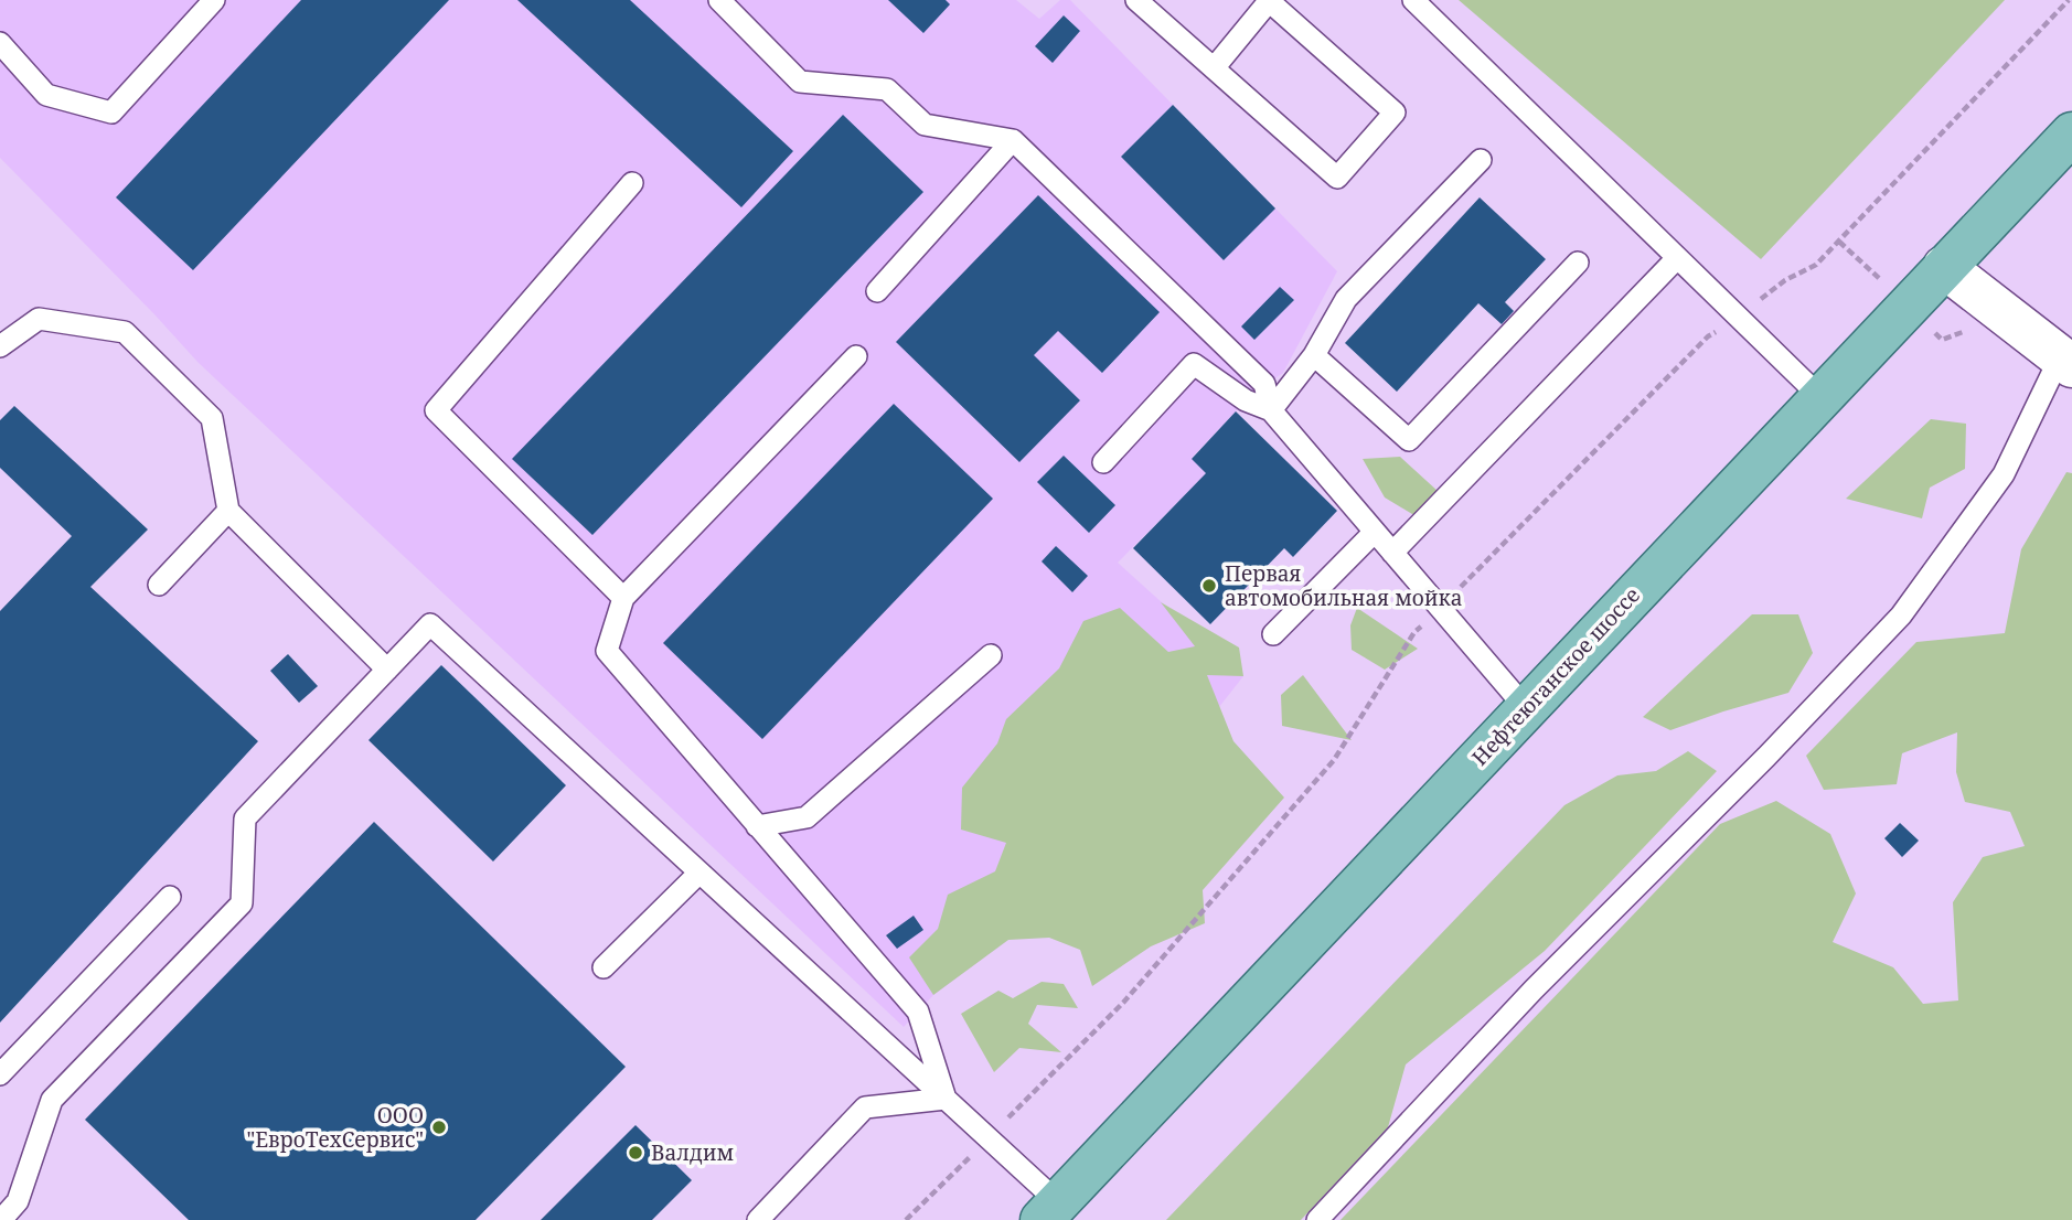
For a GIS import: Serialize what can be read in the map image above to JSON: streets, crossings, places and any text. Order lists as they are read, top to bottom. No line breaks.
{"streets":{"main road":["Нефтеюганское шоссе"]},"places":["Первая автомобильная мойка","ООО \"ЕвроТехСервис\"","Валдим"]}
